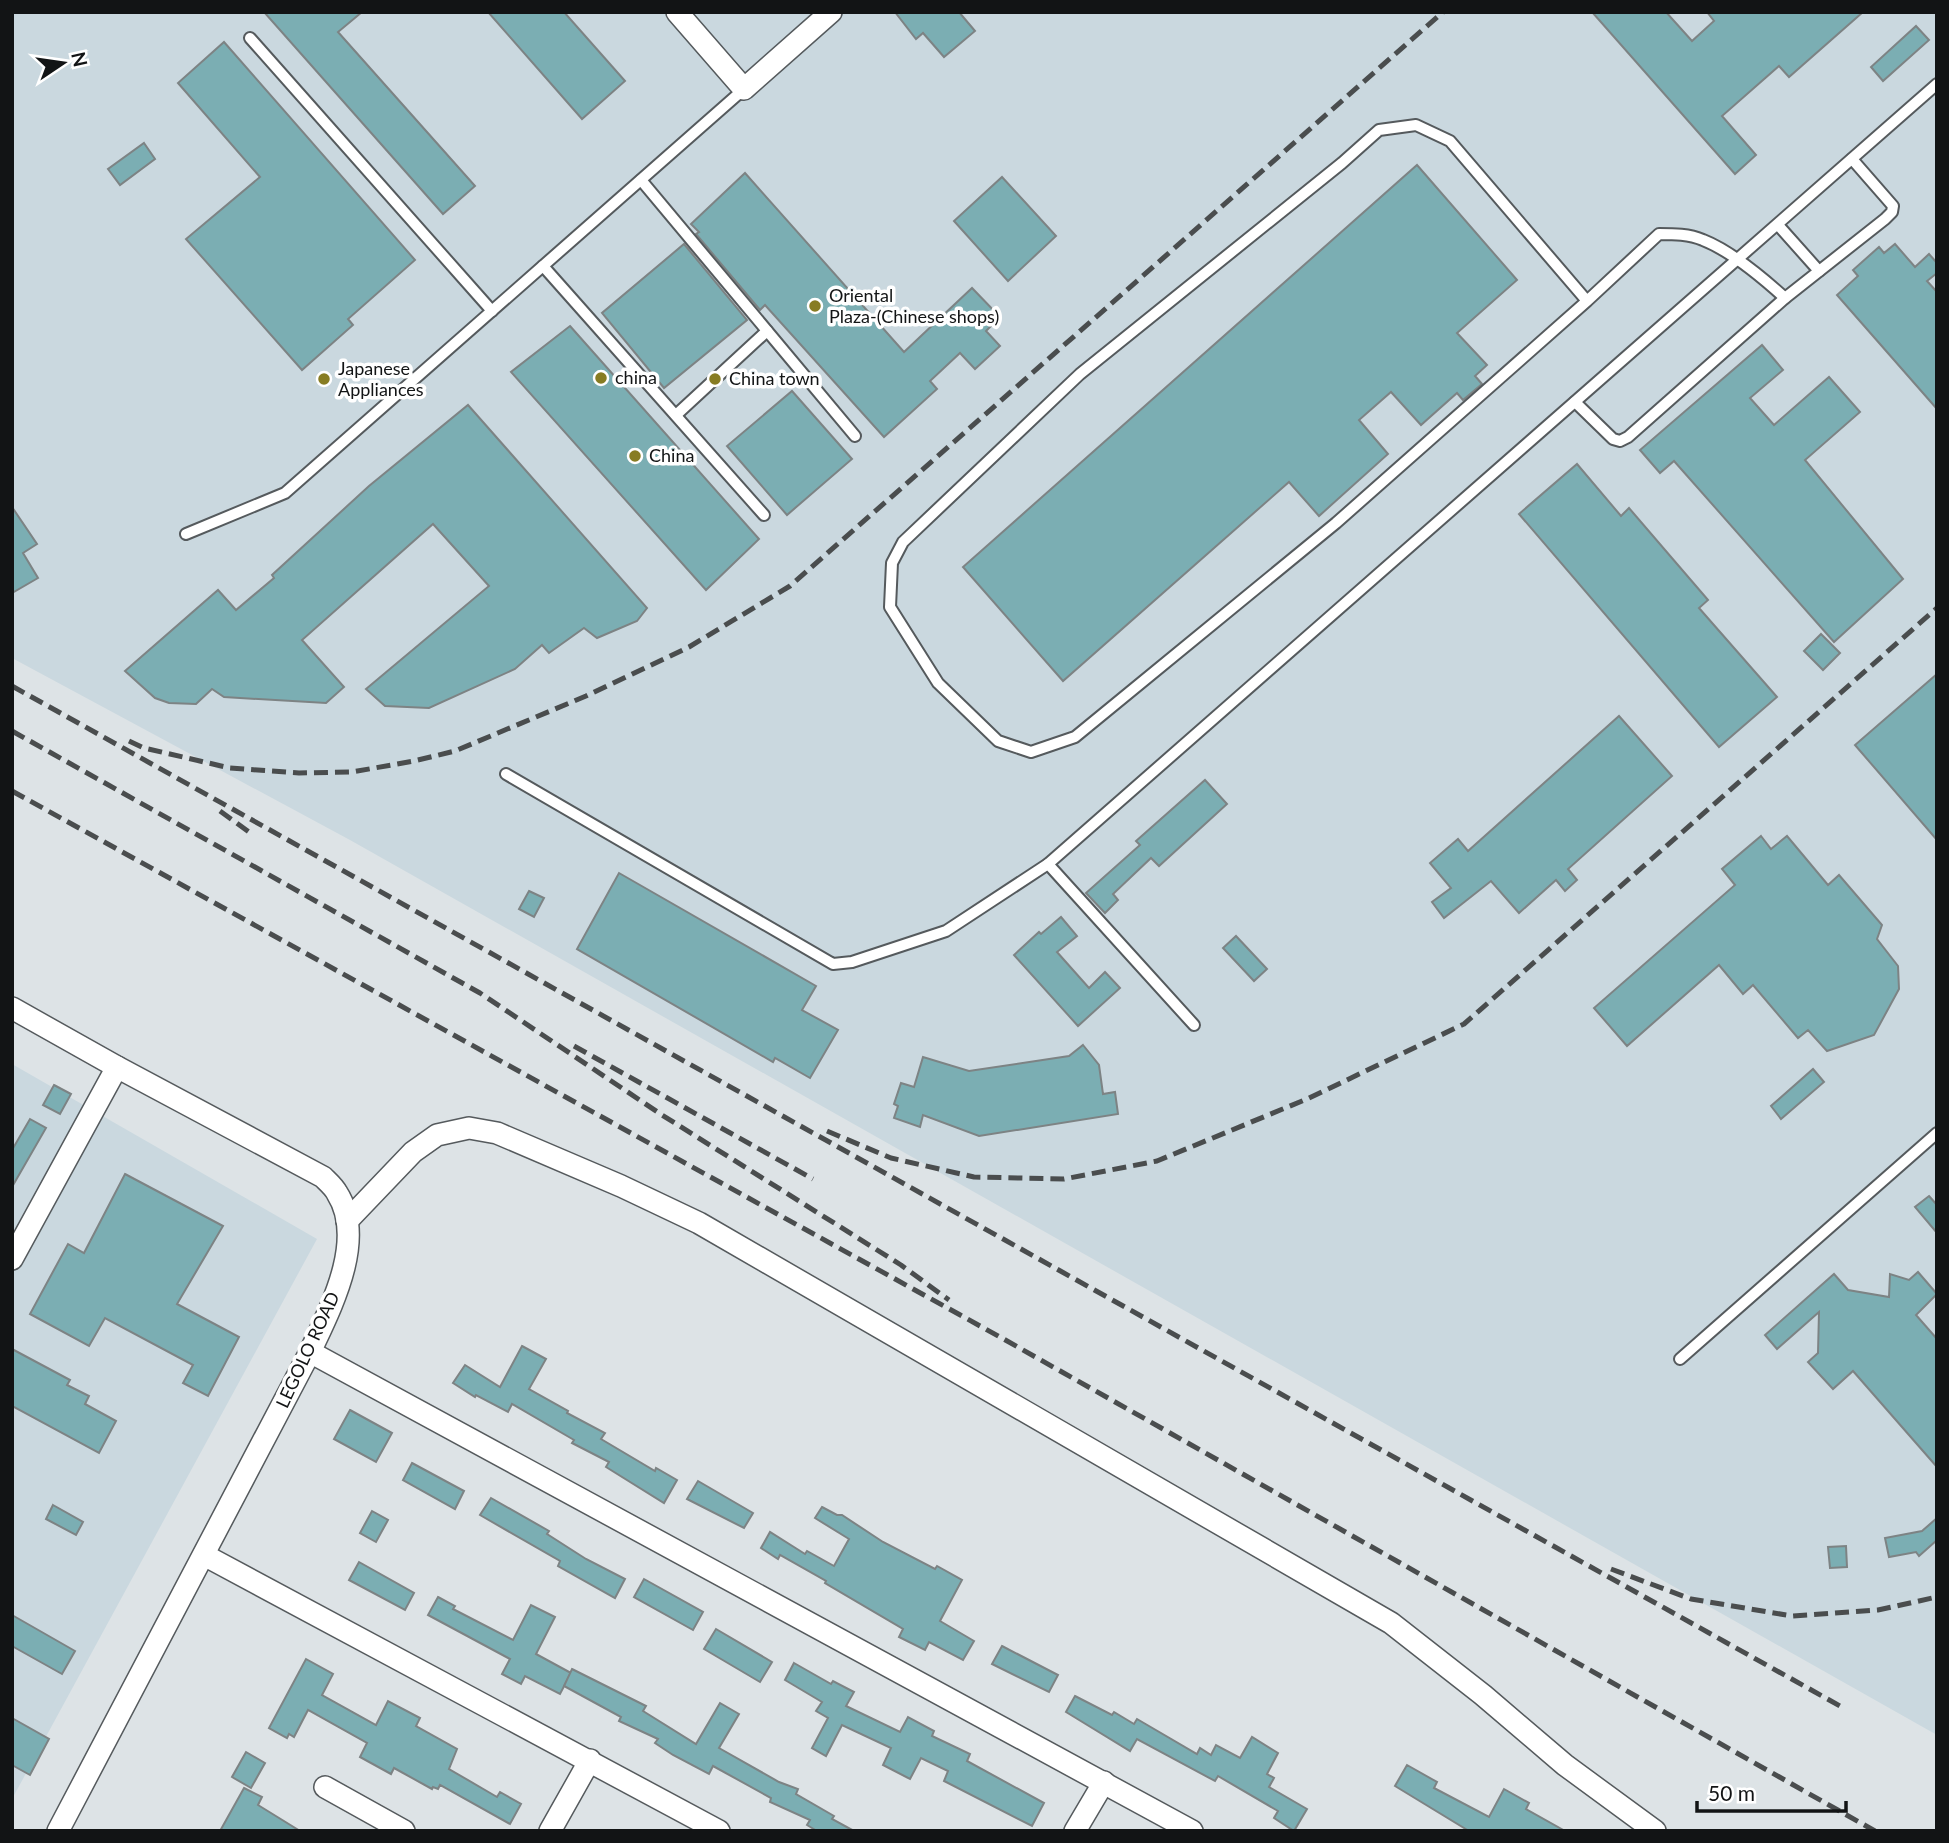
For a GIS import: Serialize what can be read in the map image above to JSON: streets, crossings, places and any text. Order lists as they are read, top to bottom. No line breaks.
{"streets":{"street":["LEGOLO ROAD"]},"places":["Oriental Plaza-(Chinese shops)","china","Japanese Appliances","China town","China"],"scale_bar":"50 m","north":"right"}
